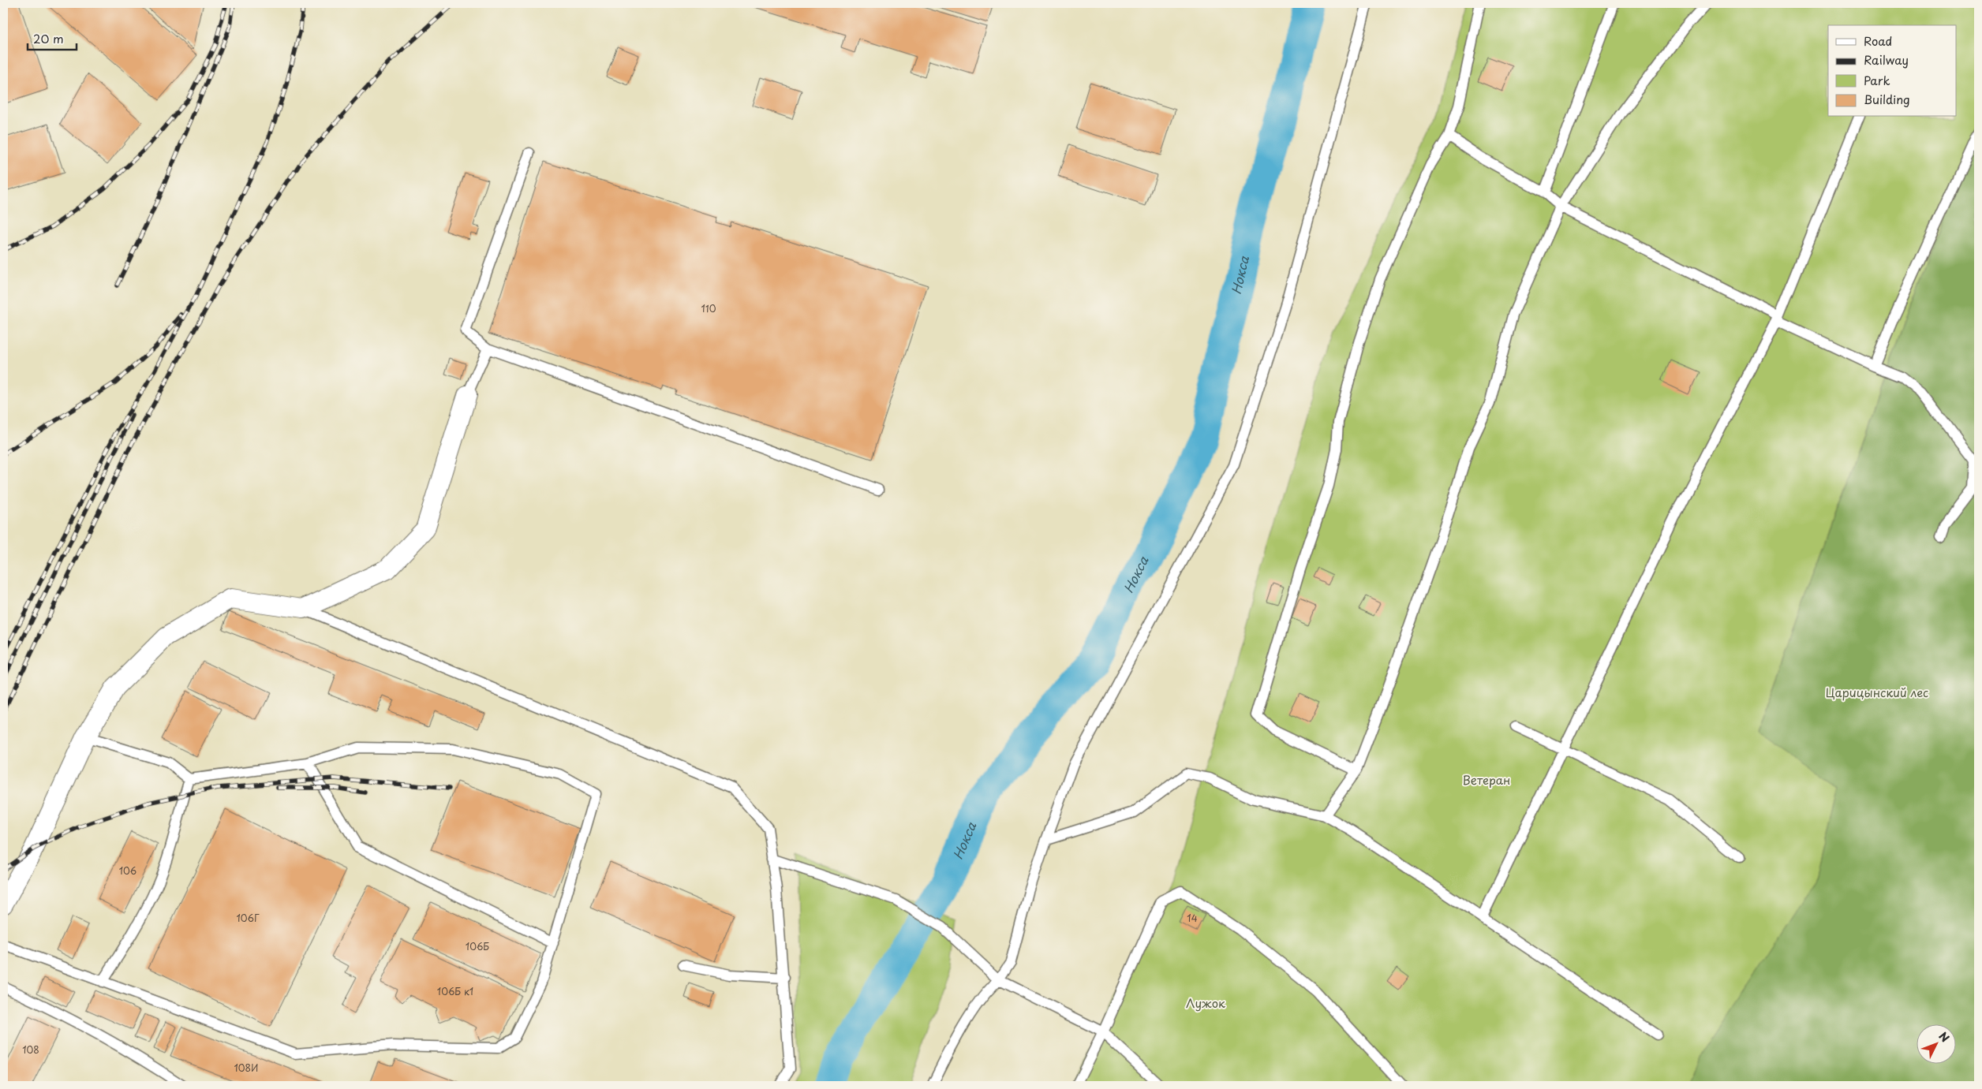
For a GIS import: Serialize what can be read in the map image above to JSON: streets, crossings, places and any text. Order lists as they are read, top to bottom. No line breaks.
{"water":["Нокса"],"parks":["Царицынский лес","Ветеран","Лужок"],"house_numbers":["110","106","106Г","14","106Б","106Б к1","108","108И"],"legend":["Road","Railway","Park","Building"],"scale_bar":"20 m","north":"top right"}
